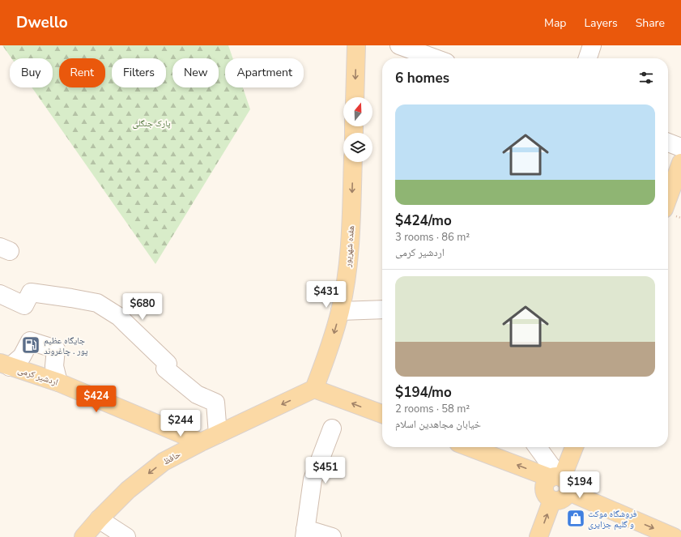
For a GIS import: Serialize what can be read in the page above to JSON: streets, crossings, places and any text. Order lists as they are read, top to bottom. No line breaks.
{"streets":{"main road":["هفده شهریور","اردشیر کرمی","حافظ"]},"crossings":[["هفده شهریور","حافظ"],["اردشیر کرمی","حافظ"]],"one_way":["هفده شهریور","حافظ"],"parks":["پارک جنگلی"],"places":{"fuel station":["جایگاه عظیم پور . چاغروند"],"shop":["فروشگاه موکت و گلیم جزایری"]},"north":"top","page":{"header":"Dwello","nav":["Map","Layers","Share"],"chip":["Buy","Rent","Filters","New","Apartment"],"heading":"6 homes","list":[{"name":"$424/mo","note":"3 rooms · 86 m² · اردشیر کرمی"},{"name":"$194/mo","note":"2 rooms · 58 m² · خیابان مجاهدین اسلام"}],"price":["$431","$680","$424","$244","$451","$194"]}}
